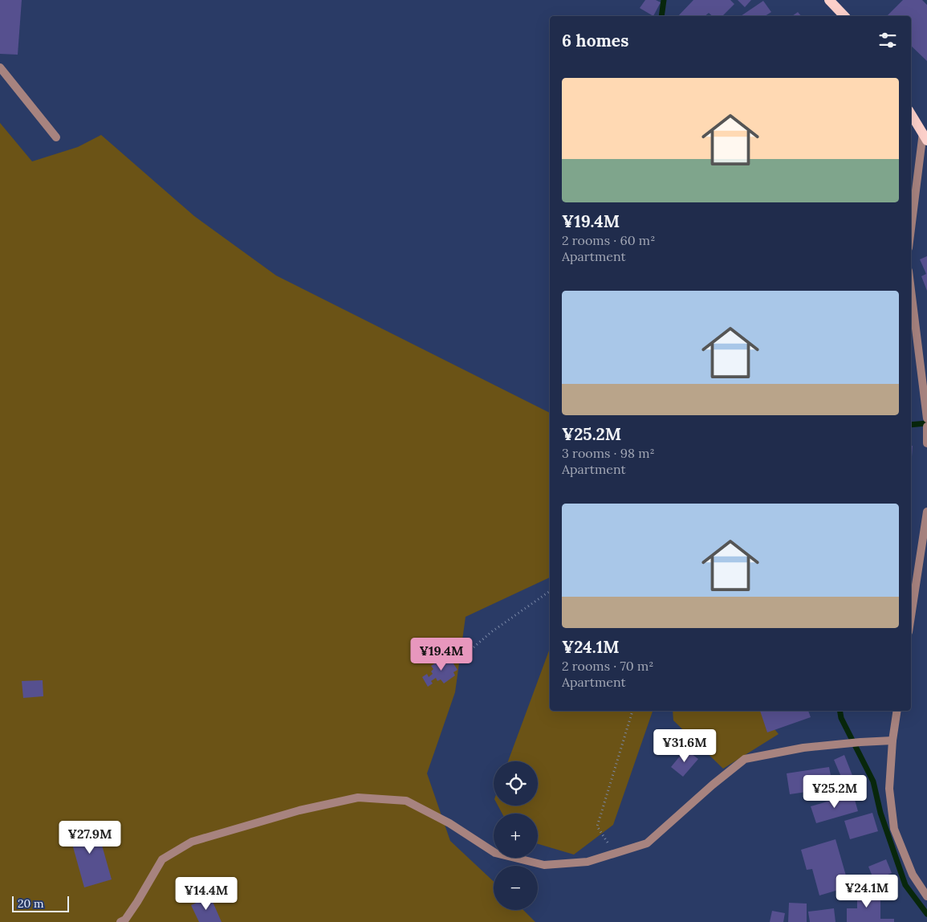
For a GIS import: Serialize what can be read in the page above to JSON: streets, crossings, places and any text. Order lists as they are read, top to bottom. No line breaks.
{"scale_bar":"20 m","page":{"heading":"6 homes","list":[{"name":"¥19.4M","note":"2 rooms · 60 m² · Apartment"},{"name":"¥25.2M","note":"3 rooms · 98 m² · Apartment"},{"name":"¥24.1M","note":"2 rooms · 70 m² · Apartment"}],"price":["¥19.4M","¥31.6M","¥25.2M","¥27.9M","¥24.1M","¥14.4M"],"map_buttons":["+","−"],"scale":"20 m"}}
